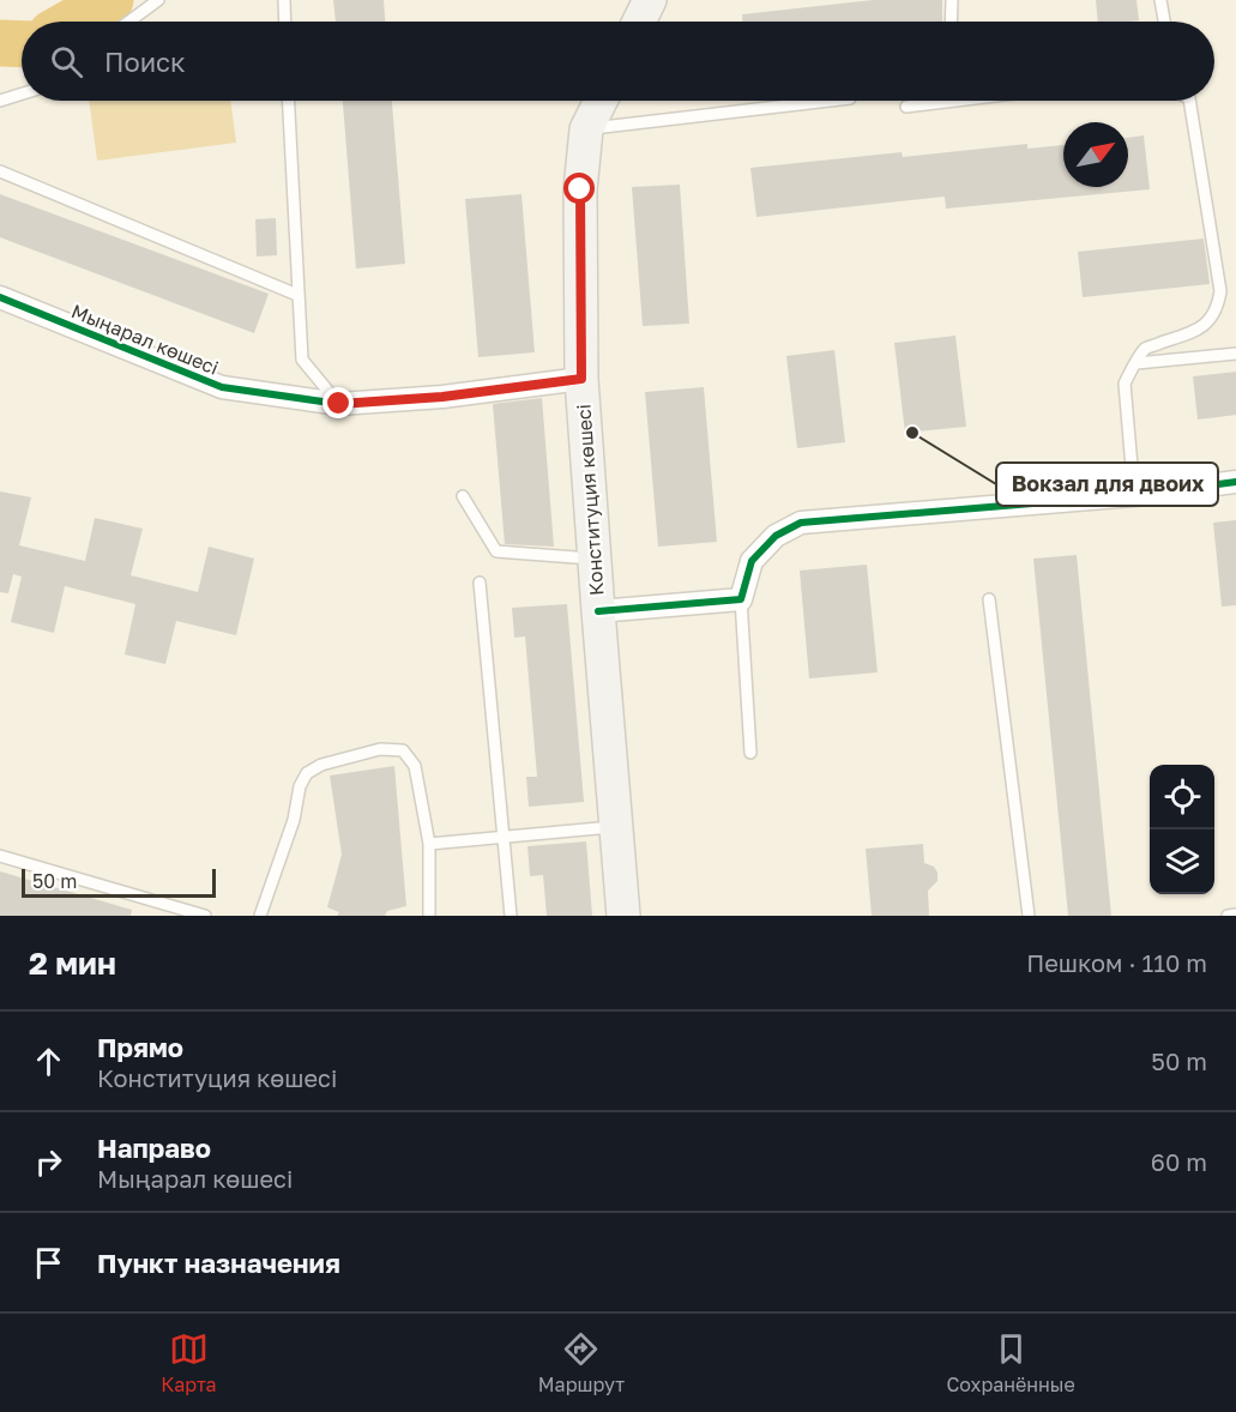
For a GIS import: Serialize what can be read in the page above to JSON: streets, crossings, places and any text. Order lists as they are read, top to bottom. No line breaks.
{"streets":{"main road":["Конституция көшесі"],"street":["Мыңарал көшесі"]},"crossings":[["Мыңарал көшесі","Конституция көшесі"]],"places":["Вокзал для двоих"],"scale_bar":"50 m","north":"top right","page":{"search":"Поиск","scale":"50 m","heading":["2 мин","Пешком · 110 m"],"list":[["Прямо","Конституция көшесі","50 m"],["Направо","Мыңарал көшесі","60 m"],"Пункт назначения"],"nav":["Карта","Маршрут","Сохранённые"]}}
